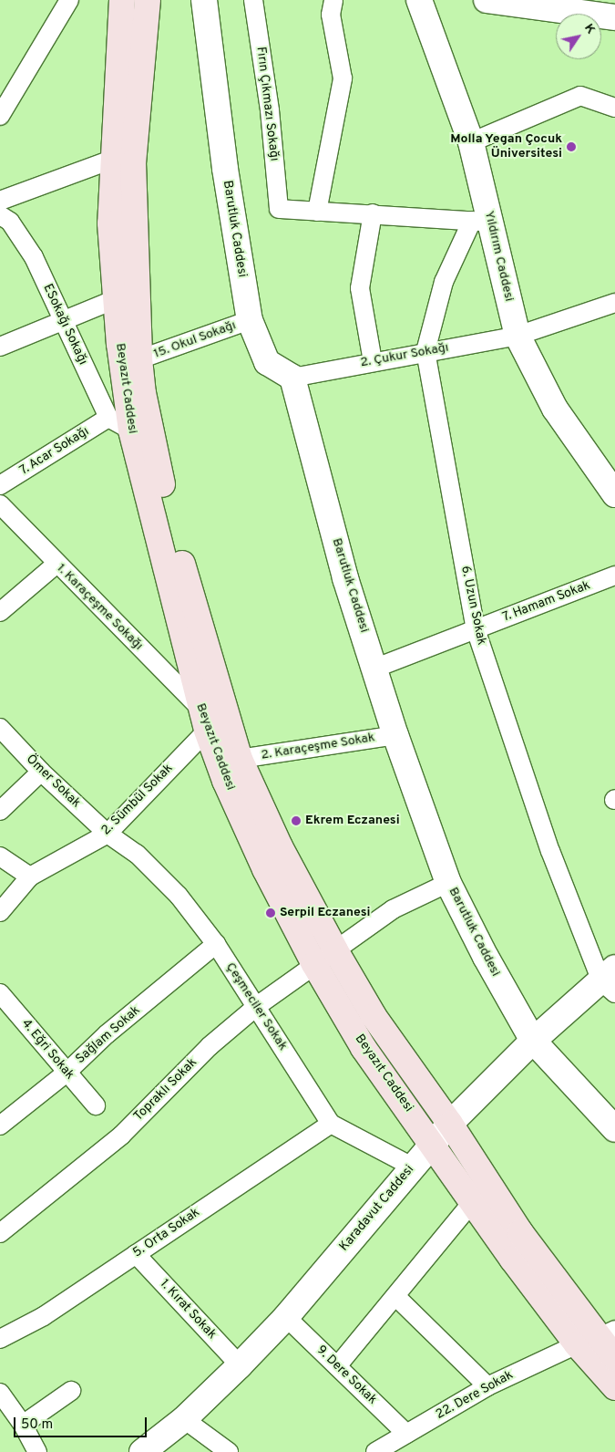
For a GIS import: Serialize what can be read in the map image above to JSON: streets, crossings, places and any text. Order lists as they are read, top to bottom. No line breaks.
{"streets":{"main road":["Barutluk Caddesi","Yıldırım Caddesi","Beyazıt Caddesi","Karadavut Caddesi"],"street":["Fırın Çıkmazı Sokağı","ESokağı Sokağı","15. Okul Sokağı","2. Çukur Sokağı","7. Acar Sokağı","7. Hamam Sokak","6. Uzun Sokak","1. Karaçeşme Sokağı","2. Karaçeşme Sokak","Ömer Sokak","2. Sümbül Sokak","Çeşmeciler Sokak","Sağlam Sokak","4. Eğri Sokak","Topraklı Sokak","5. Orta Sokak","1. Kırat Sokak","9. Dere Sokak","22. Dere Sokak"]},"crossings":[["Barutluk Caddesi","15. Okul Sokağı"],["Barutluk Caddesi","2. Çukur Sokağı"],["Barutluk Caddesi","7. Hamam Sokak"],["Barutluk Caddesi","2. Karaçeşme Sokak"],["Barutluk Caddesi","Topraklı Sokak"],["Barutluk Caddesi","Karadavut Caddesi"],["Yıldırım Caddesi","2. Çukur Sokağı"],["Yıldırım Caddesi","6. Uzun Sokak"],["ESokağı Sokağı","7. Acar Sokağı"],["15. Okul Sokağı","Beyazıt Caddesi"],["2. Çukur Sokağı","6. Uzun Sokak"],["Beyazıt Caddesi","1. Karaçeşme Sokağı"],["Beyazıt Caddesi","2. Karaçeşme Sokak"],["Beyazıt Caddesi","2. Sümbül Sokak"],["Beyazıt Caddesi","Topraklı Sokak"],["Beyazıt Caddesi","Karadavut Caddesi"],["Beyazıt Caddesi","22. Dere Sokak"],["7. Hamam Sokak","6. Uzun Sokak"],["6. Uzun Sokak","Karadavut Caddesi"],["1. Karaçeşme Sokağı","2. Sümbül Sokak"],["Ömer Sokak","2. Sümbül Sokak"],["Ömer Sokak","Çeşmeciler Sokak"],["2. Sümbül Sokak","Çeşmeciler Sokak"],["Çeşmeciler Sokak","Sağlam Sokak"],["Çeşmeciler Sokak","Topraklı Sokak"],["Çeşmeciler Sokak","5. Orta Sokak"],["Sağlam Sokak","4. Eğri Sokak"],["Karadavut Caddesi","1. Kırat Sokak"],["Karadavut Caddesi","9. Dere Sokak"],["5. Orta Sokak","1. Kırat Sokak"],["9. Dere Sokak","22. Dere Sokak"]],"places":["Molla Yegan Çocuk Üniversitesi","Ekrem Eczanesi","Serpil Eczanesi"],"scale_bar":"50 m","north":"top right"}
